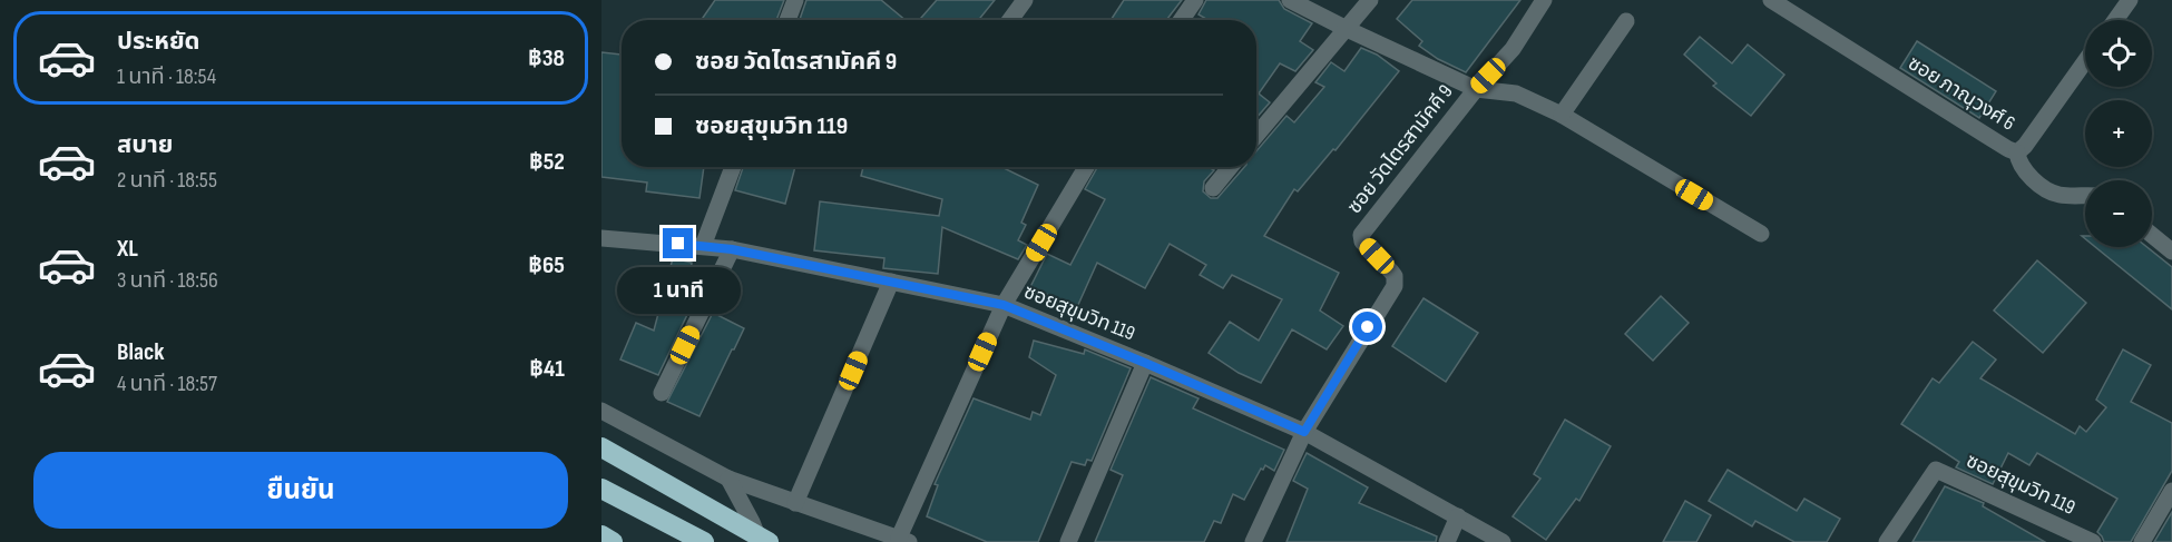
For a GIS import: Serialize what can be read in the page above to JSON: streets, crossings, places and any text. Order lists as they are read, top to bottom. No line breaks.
{"streets":{"street":["ซอย ภาณุวงศ์ 6","ซอย วัดไตรสามัคคี 9","ซอยสุขุมวิท 119"]},"crossings":[["ซอย วัดไตรสามัคคี 9","ซอยสุขุมวิท 119"]],"page":{"list":[{"name":"ประหยัด","note":"1 นาที · 18:54","value":"฿38"},{"name":"สบาย","note":"2 นาที · 18:55","value":"฿52"},{"name":"XL","note":"3 นาที · 18:56","value":"฿65"},{"name":"Black","note":"4 นาที · 18:57","value":"฿41"}],"map_buttons":["+","−"],"banner":["ซอย วัดไตรสามัคคี 9","ซอยสุขุมวิท 119"],"bubble":"1 นาที","buttons":"ยืนยัน"}}
